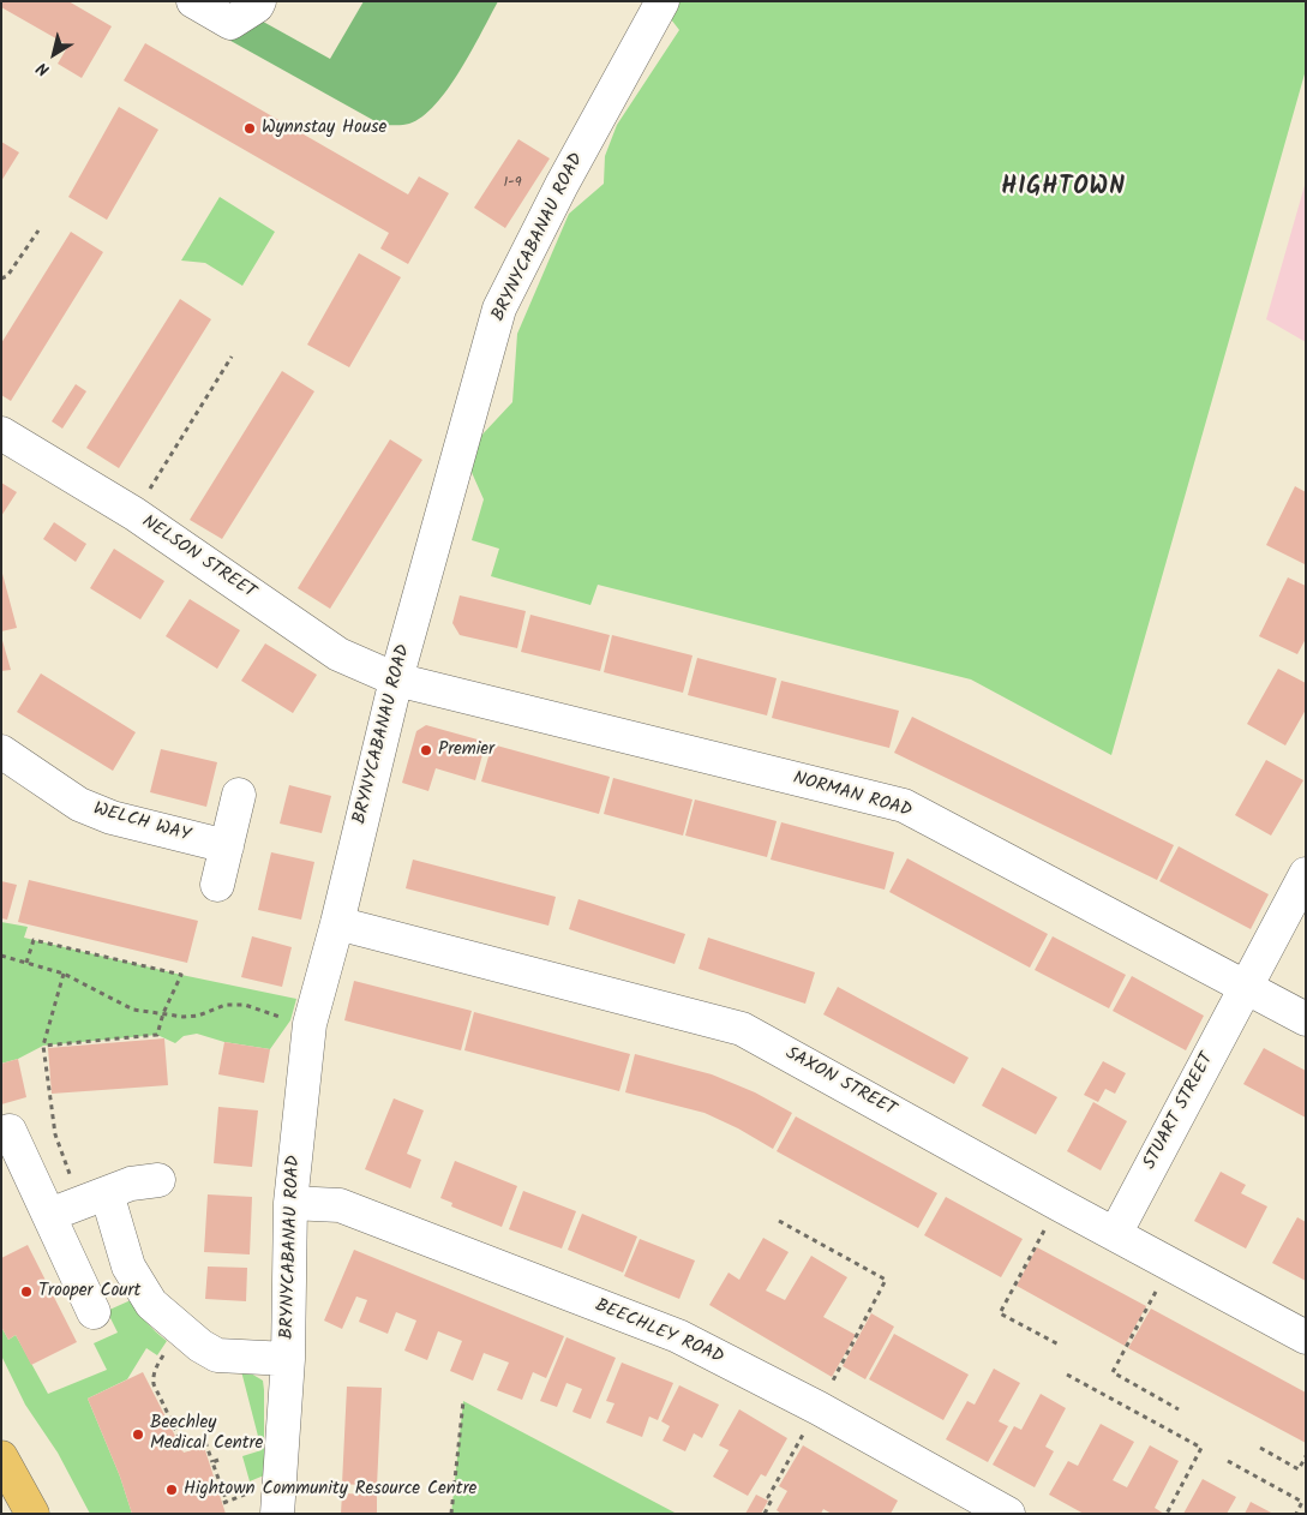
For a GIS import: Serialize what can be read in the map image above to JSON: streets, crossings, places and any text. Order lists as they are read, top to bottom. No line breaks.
{"streets":{"street":["BRYNYCABANAU ROAD","NELSON STREET","NORMAN ROAD","WELCH WAY","SAXON STREET","STUART STREET","BEECHLEY ROAD"]},"crossings":[["BRYNYCABANAU ROAD","NELSON STREET"],["BRYNYCABANAU ROAD","NORMAN ROAD"],["BRYNYCABANAU ROAD","SAXON STREET"],["BRYNYCABANAU ROAD","BEECHLEY ROAD"],["NELSON STREET","NORMAN ROAD"],["NORMAN ROAD","STUART STREET"],["SAXON STREET","STUART STREET"]],"districts":["HIGHTOWN"],"places":["Wynnstay House","Premier","Trooper Court","Beechley Medical Centre","Hightown Community Resource Centre"],"house_numbers":["1-9"],"north":"bottom left"}
